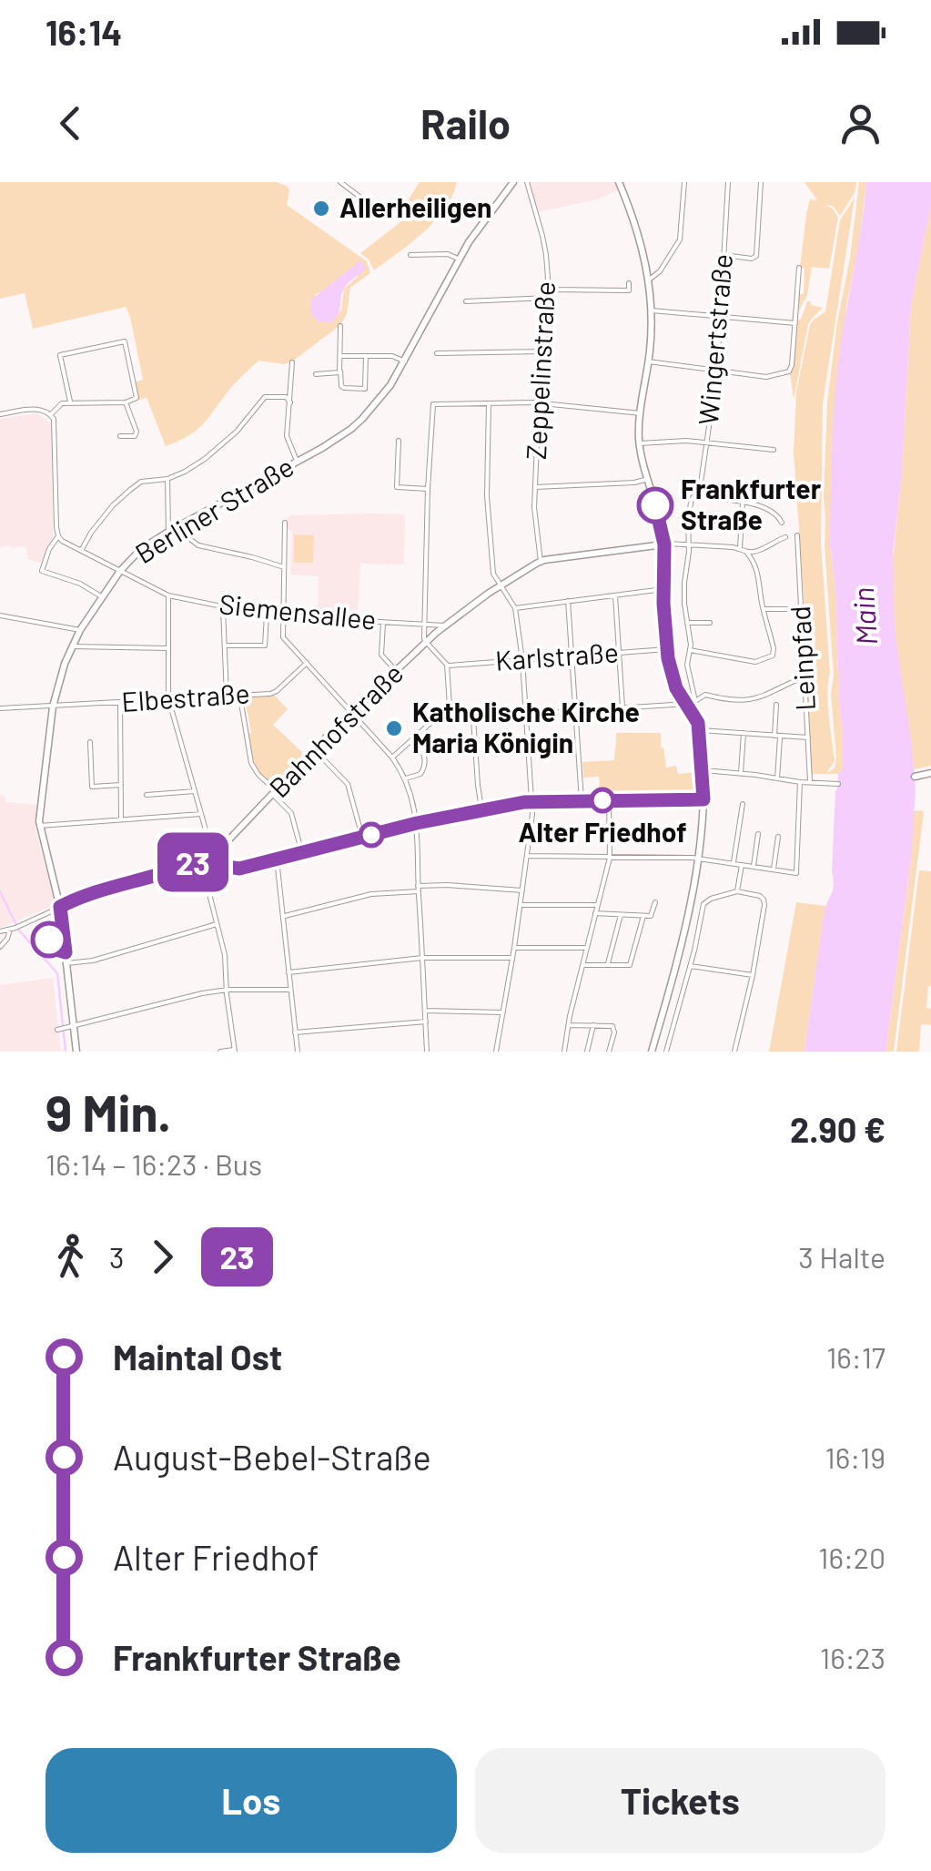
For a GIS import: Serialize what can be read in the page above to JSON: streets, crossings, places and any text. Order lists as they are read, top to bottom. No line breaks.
{"streets":{"street":["Wingertstraße","Zeppelinstraße","Berliner Straße","Siemensallee","Karlstraße","Leinpfad","Elbestraße","Bahnhofstraße"]},"crossings":[["Zeppelinstraße","Bahnhofstraße"],["Berliner Straße","Siemensallee"],["Berliner Straße","Elbestraße"],["Berliner Straße","Bahnhofstraße"],["Siemensallee","Bahnhofstraße"]],"water":["Main"],"places":["Allerheiligen","Frankfurter Straße","Katholische Kirche Maria Königin","Alter Friedhof"],"lines":["bus line 23"],"page":{"status":"16:14","header":"Railo","on_map":"23","heading":["9 Min.","16:14 – 16:23 · Bus","2.90 €"],"legs":["3","23","3 Halte"],"list":[{"name":"Maintal Ost","value":"16:17"},{"name":"August-Bebel-Straße","value":"16:19"},{"name":"Alter Friedhof","value":"16:20"},{"name":"Frankfurter Straße","value":"16:23"}],"buttons":["Los","Tickets"]}}
